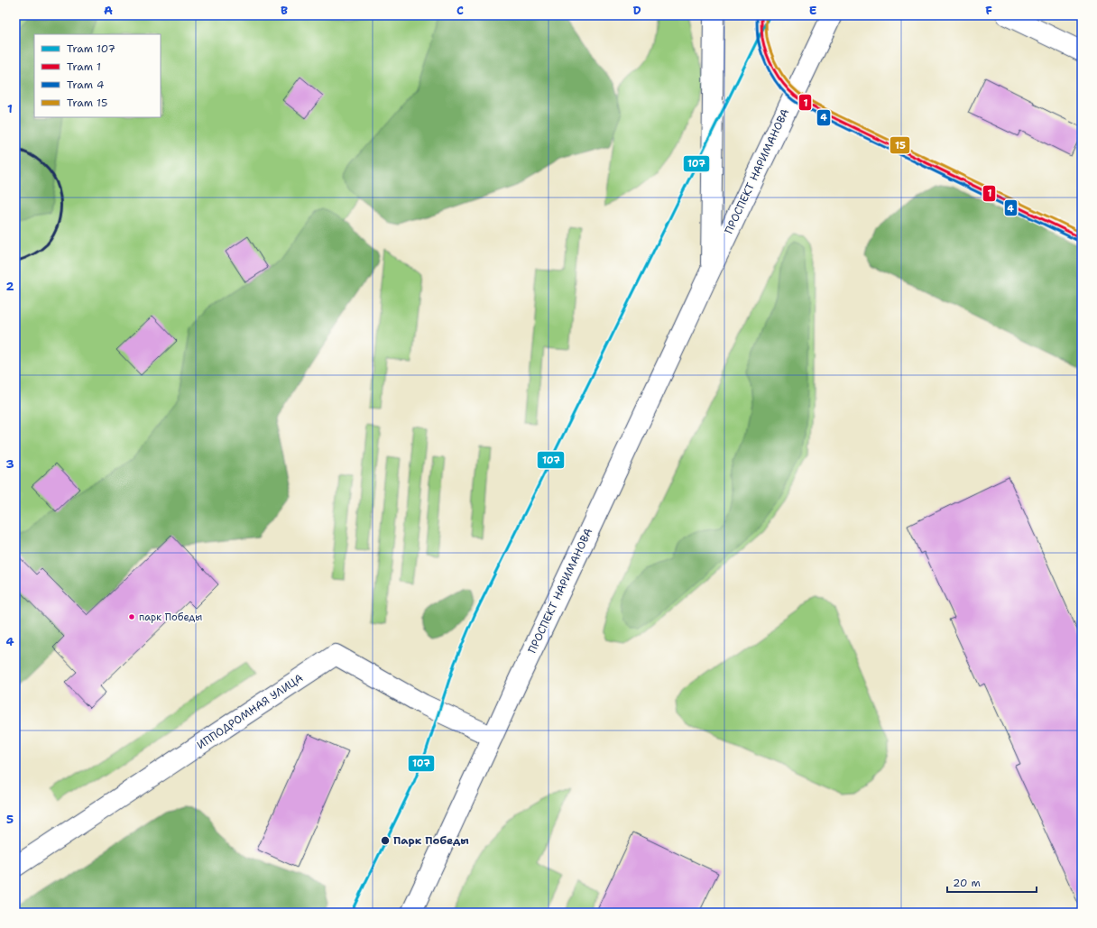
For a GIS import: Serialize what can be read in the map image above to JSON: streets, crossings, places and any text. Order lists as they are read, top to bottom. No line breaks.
{"streets":{"main road":["ПРОСПЕКТ НАРИМАНОВА","ИППОДРОМНАЯ УЛИЦА"]},"crossings":[["ПРОСПЕКТ НАРИМАНОВА","ИППОДРОМНАЯ УЛИЦА"]],"places":["парк Победы","Парк Победы"],"lines":["tram line 107","tram line 1","tram line 4","tram line 15"],"legend":["Tram 107","Tram 1","Tram 4","Tram 15"],"scale_bar":"20 m","grid":{"columns":["A","B","C","D","E","F"],"rows":["1","2","3","4","5"]}}
